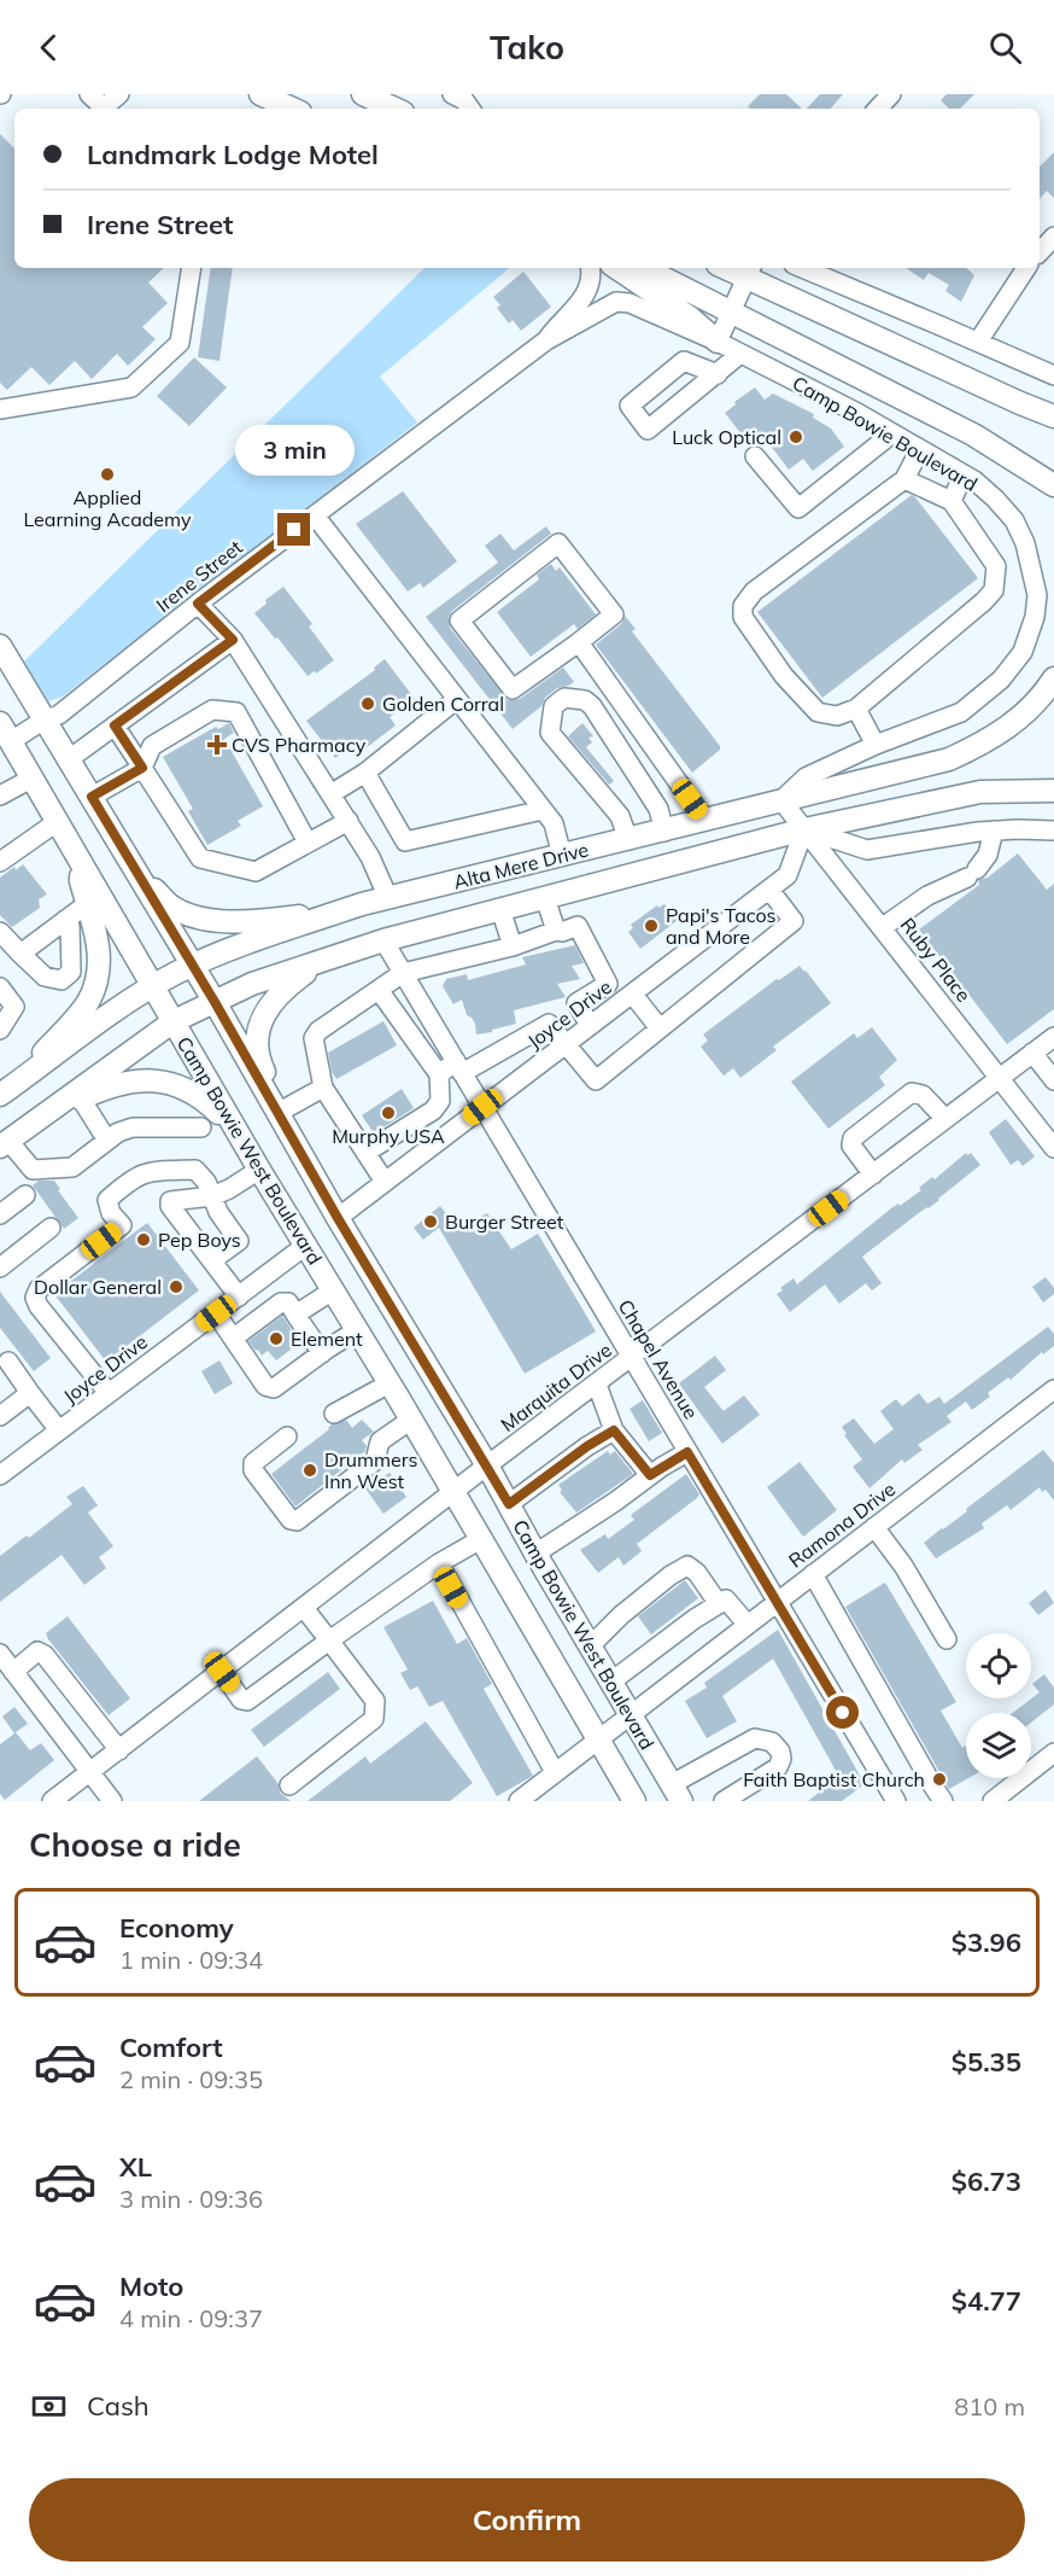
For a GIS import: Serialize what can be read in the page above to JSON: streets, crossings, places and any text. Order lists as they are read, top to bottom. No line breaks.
{"streets":{"main road":["Camp Bowie Boulevard","Alta Mere Drive","Camp Bowie West Boulevard"],"street":["Irene Street","Ruby Place","Joyce Drive","Chapel Avenue","Marquita Drive","Ramona Drive"]},"crossings":[["Camp Bowie Boulevard","Irene Street"],["Camp Bowie Boulevard","Alta Mere Drive"],["Camp Bowie Boulevard","Ruby Place"],["Irene Street","Camp Bowie West Boulevard"],["Alta Mere Drive","Ruby Place"],["Alta Mere Drive","Joyce Drive"],["Alta Mere Drive","Camp Bowie West Boulevard"],["Alta Mere Drive","Chapel Avenue"],["Ruby Place","Joyce Drive"],["Ruby Place","Marquita Drive"],["Joyce Drive","Camp Bowie West Boulevard"],["Joyce Drive","Chapel Avenue"],["Camp Bowie West Boulevard","Marquita Drive"],["Camp Bowie West Boulevard","Ramona Drive"],["Chapel Avenue","Marquita Drive"],["Chapel Avenue","Ramona Drive"]],"places":{"other":["Luck Optical","Applied Learning Academy","Golden Corral","Papi's Tacos and More","Murphy USA","Burger Street","Pep Boys","Dollar General","Element","Drummers Inn West","Faith Baptist Church"],"health":["CVS Pharmacy"]},"page":{"header":"Tako","banner":["Landmark Lodge Motel","Irene Street"],"bubble":"3 min","heading":"Choose a ride","list":[{"name":"Economy","note":"1 min · 09:34","value":"$3.96"},{"name":"Comfort","note":"2 min · 09:35","value":"$5.35"},{"name":"XL","note":"3 min · 09:36","value":"$6.73"},{"name":"Moto","note":"4 min · 09:37","value":"$4.77"}],"pay":["Cash","810 m"],"buttons":"Confirm"}}
